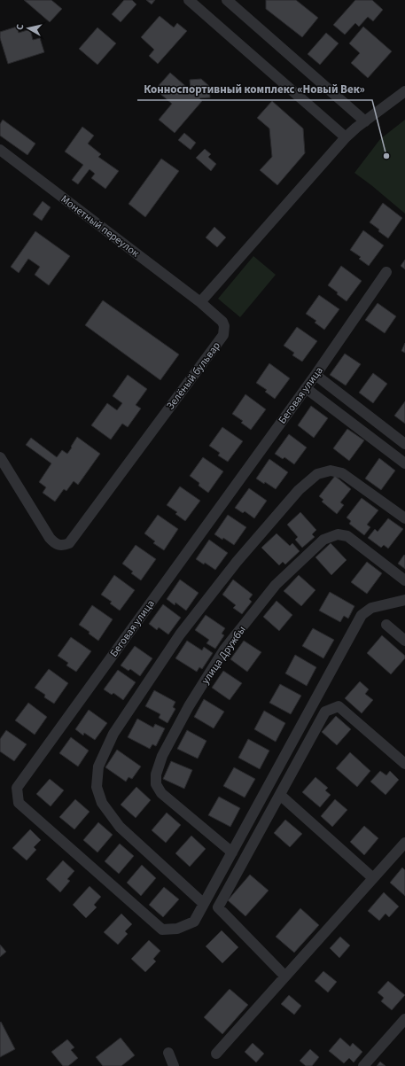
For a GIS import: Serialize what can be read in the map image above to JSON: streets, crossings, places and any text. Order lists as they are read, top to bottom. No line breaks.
{"streets":{"street":["Монетный переулок","Зелёный бульвар","Беговая улица","улица Дружбы"]},"crossings":[["Монетный переулок","Зелёный бульвар"]],"places":["Конноспортивный комплекс «Новый Век»"],"north":"left"}
